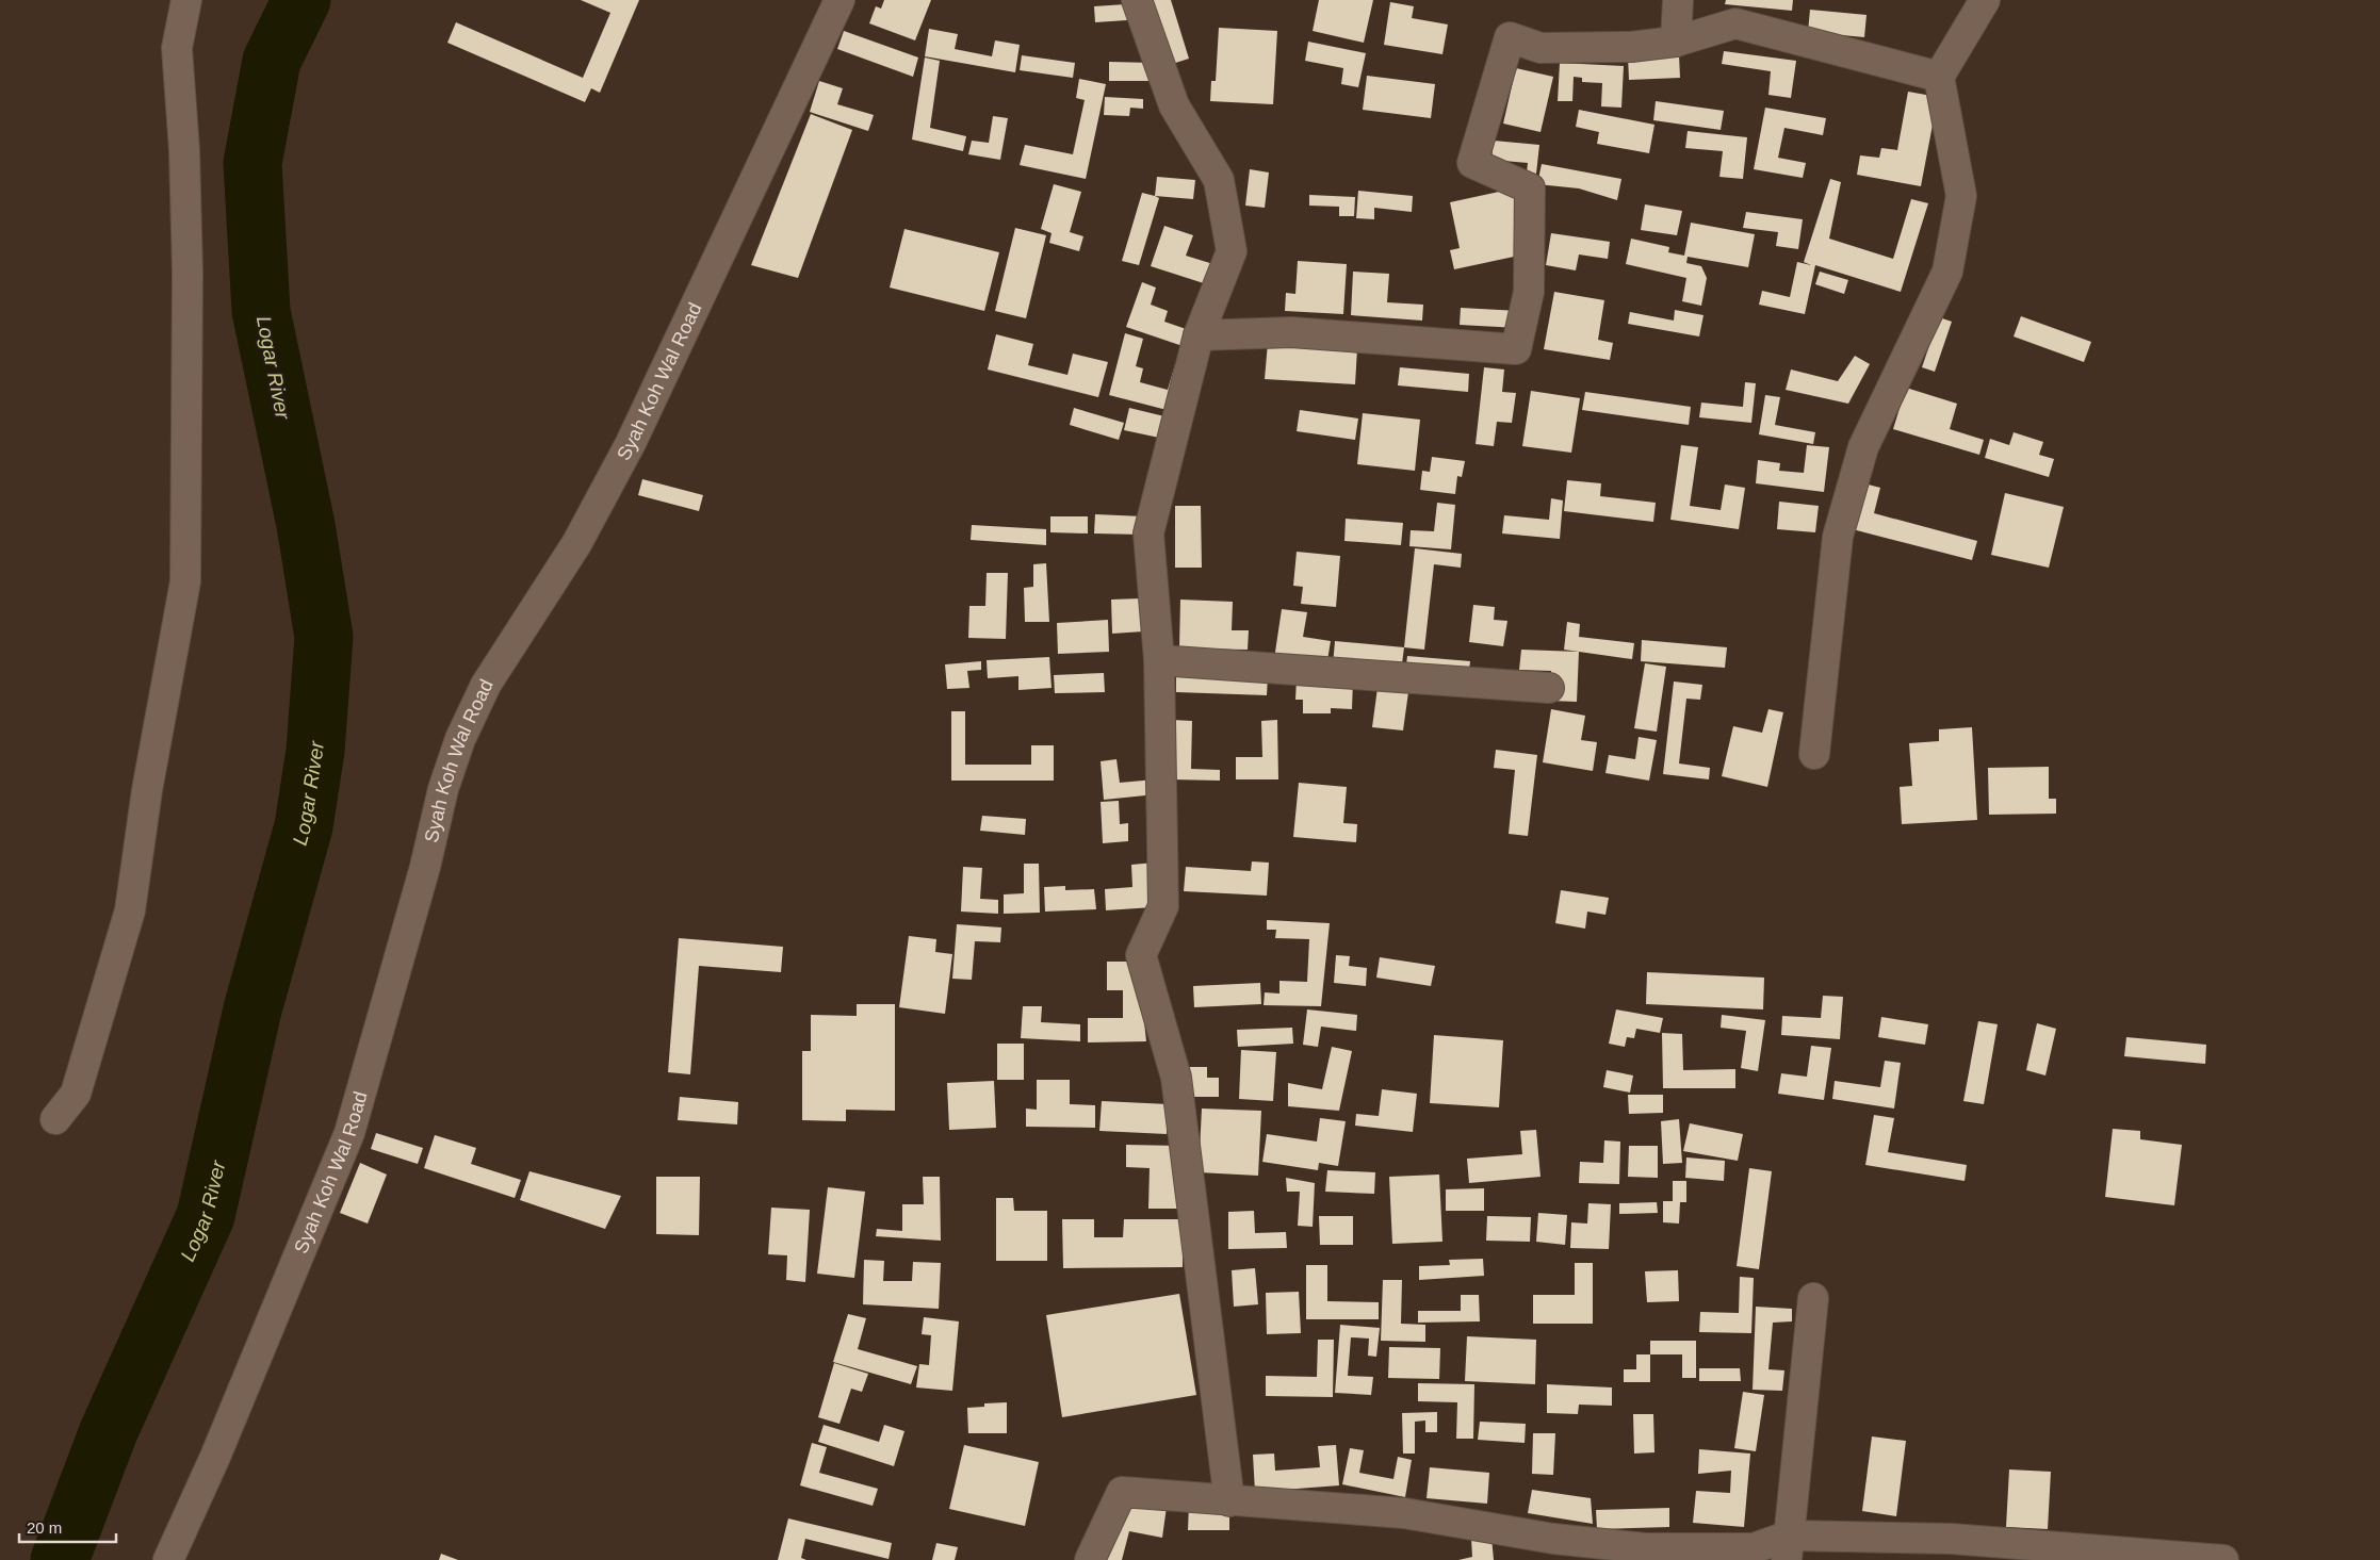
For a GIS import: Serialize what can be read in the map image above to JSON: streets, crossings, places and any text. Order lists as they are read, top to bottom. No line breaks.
{"streets":{"street":["Syah Koh Wal Road"]},"water":["Logar River"],"scale_bar":"20 m"}
